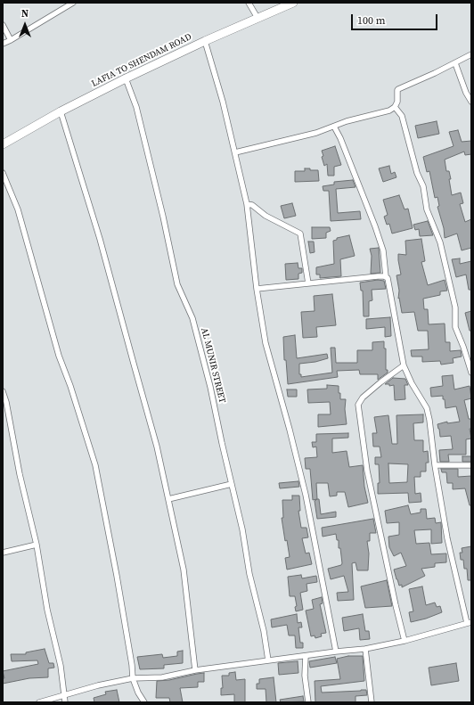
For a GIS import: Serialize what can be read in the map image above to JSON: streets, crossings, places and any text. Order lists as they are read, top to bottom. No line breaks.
{"streets":{"main road":["LAFIA TO SHENDAM ROAD"],"street":["AL MUNIR STREET"]},"crossings":[["LAFIA TO SHENDAM ROAD","AL MUNIR STREET"]],"scale_bar":"100 m","north":"top"}
